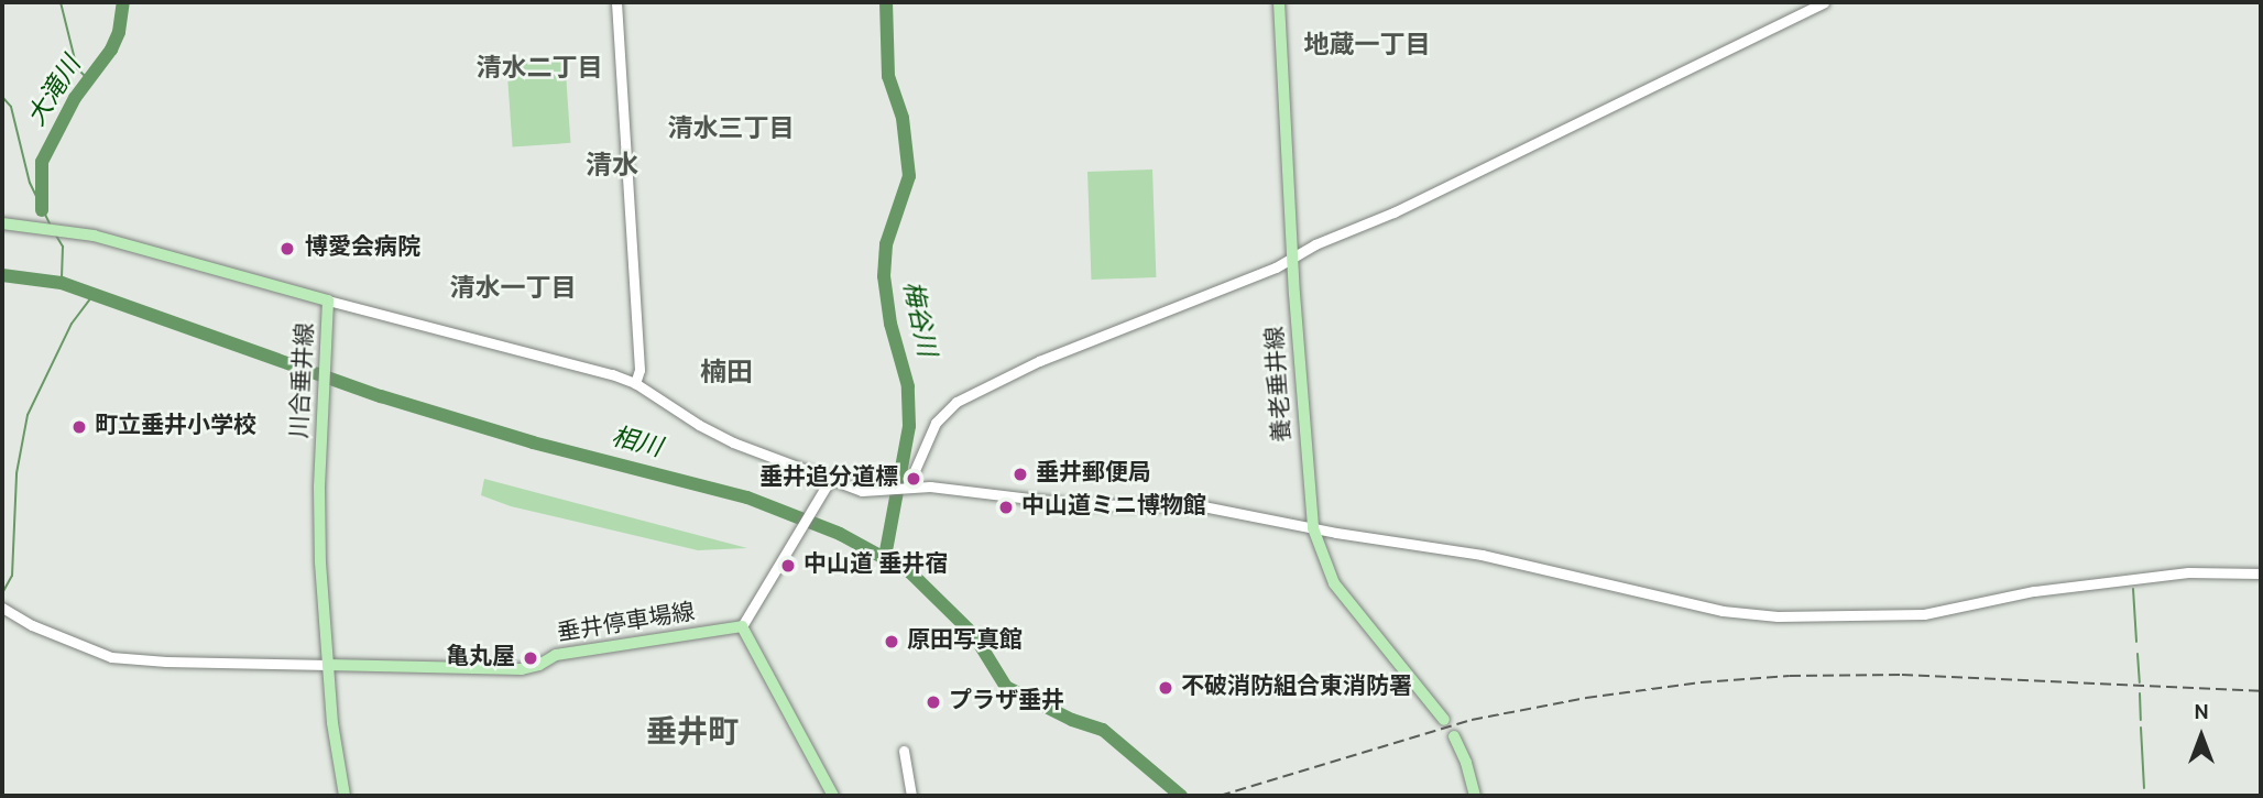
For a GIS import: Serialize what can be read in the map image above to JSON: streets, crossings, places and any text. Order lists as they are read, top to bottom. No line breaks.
{"streets":{"main road":["川合垂井線","養老垂井線","垂井停車場線"]},"crossings":[["川合垂井線","垂井停車場線"]],"districts":["地蔵一丁目","清水二丁目","清水三丁目","清水","清水一丁目","楠田","垂井町"],"water":["大滝川","梅谷川","相川"],"places":["博愛会病院","町立垂井小学校","垂井郵便局","垂井追分道標","中山道ミニ博物館","中山道 垂井宿","原田写真館","亀丸屋","不破消防組合東消防署","プラザ垂井"],"north":"top"}
